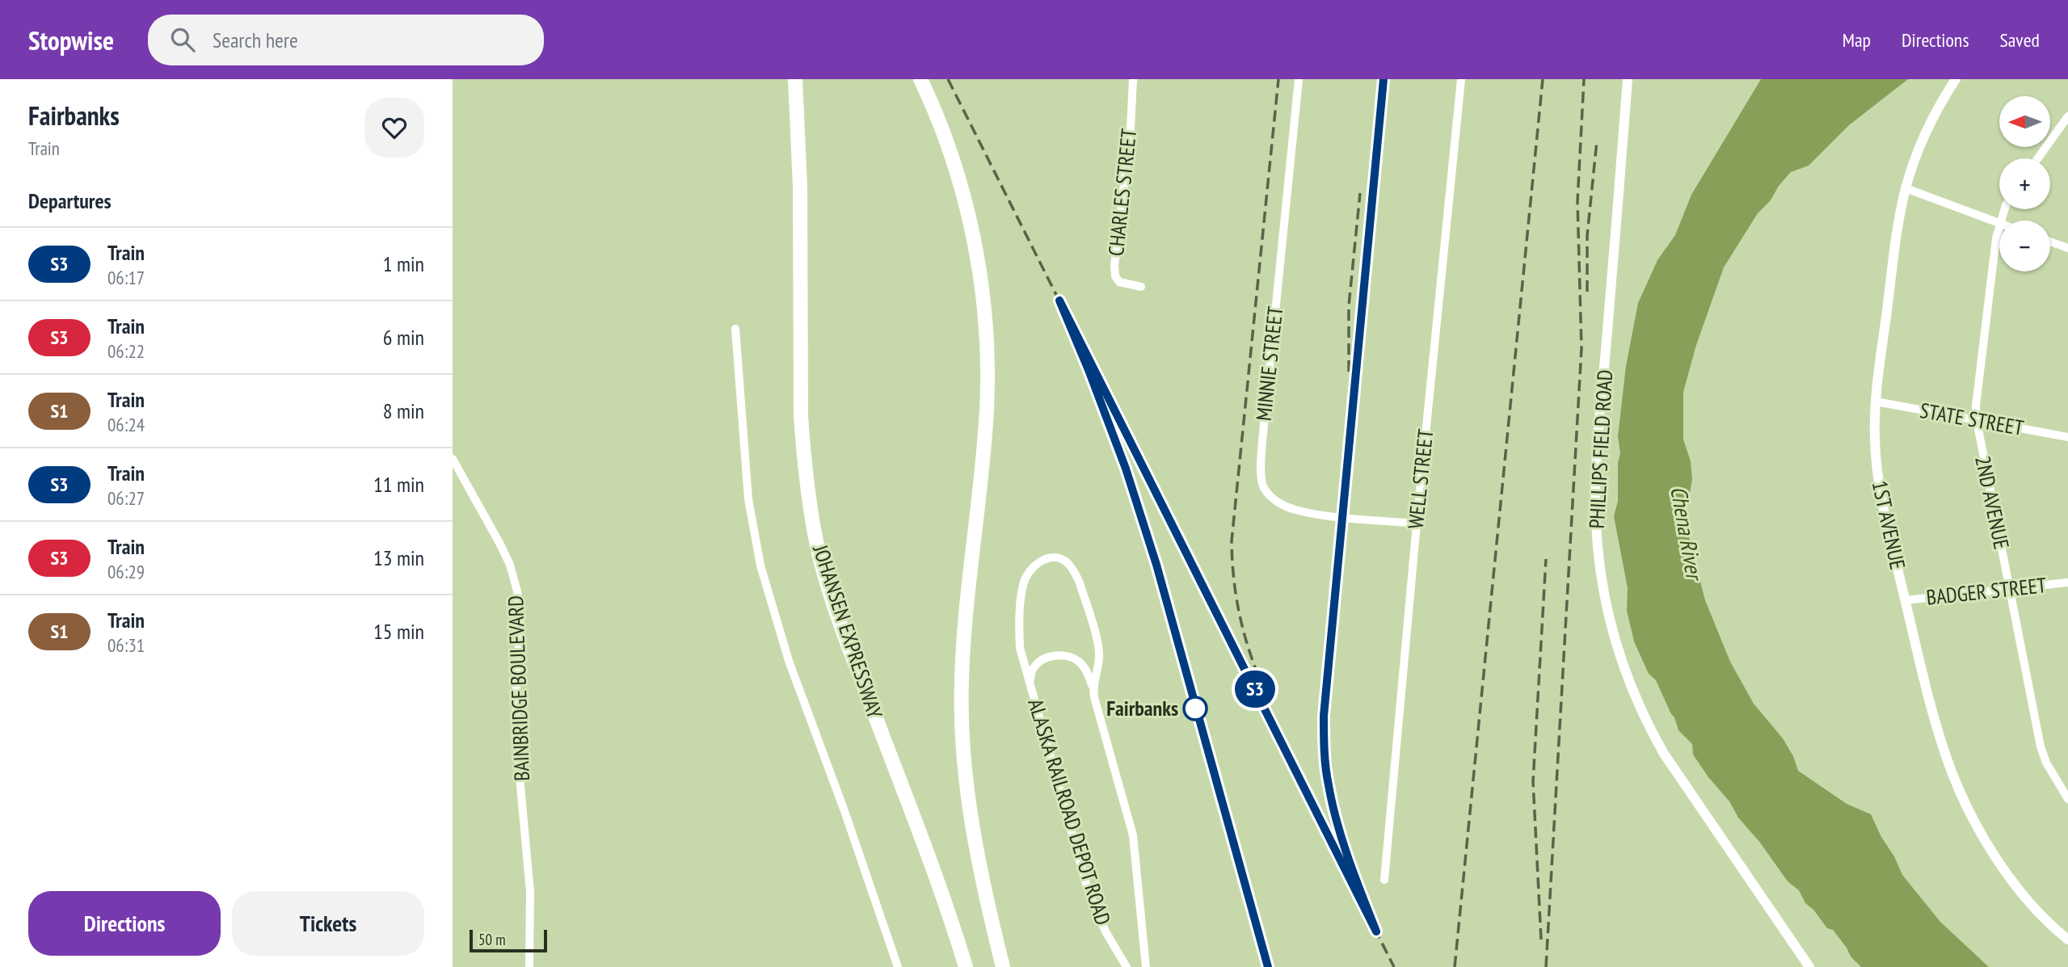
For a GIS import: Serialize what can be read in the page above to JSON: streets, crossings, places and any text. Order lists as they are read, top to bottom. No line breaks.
{"streets":{"highway":["JOHANSEN EXPRESSWAY"],"street":["CHARLES STREET","MINNIE STREET","STATE STREET","PHILLIPS FIELD ROAD","WELL STREET","2ND AVENUE","1ST AVENUE","BADGER STREET","BAINBRIDGE BOULEVARD","ALASKA RAILROAD DEPOT ROAD"]},"crossings":[["MINNIE STREET","WELL STREET"],["STATE STREET","2ND AVENUE"],["STATE STREET","1ST AVENUE"],["2ND AVENUE","BADGER STREET"],["1ST AVENUE","BADGER STREET"]],"water":["Chena River"],"places":["Fairbanks"],"scale_bar":"50 m","north":"left","page":{"header":"Stopwise","search":"Search here","nav":["Map","Directions","Saved"],"heading":[["Fairbanks","Train"],"Departures"],"on_map":"S3","map_buttons":["+","−"],"list":[{"mark":"S3","name":"Train","note":"06:17","value":"1 min"},{"mark":"S3","name":"Train","note":"06:22","value":"6 min"},{"mark":"S1","name":"Train","note":"06:24","value":"8 min"},{"mark":"S3","name":"Train","note":"06:27","value":"11 min"},{"mark":"S3","name":"Train","note":"06:29","value":"13 min"},{"mark":"S1","name":"Train","note":"06:31","value":"15 min"}],"buttons":["Directions","Tickets"],"scale":"50 m"}}
